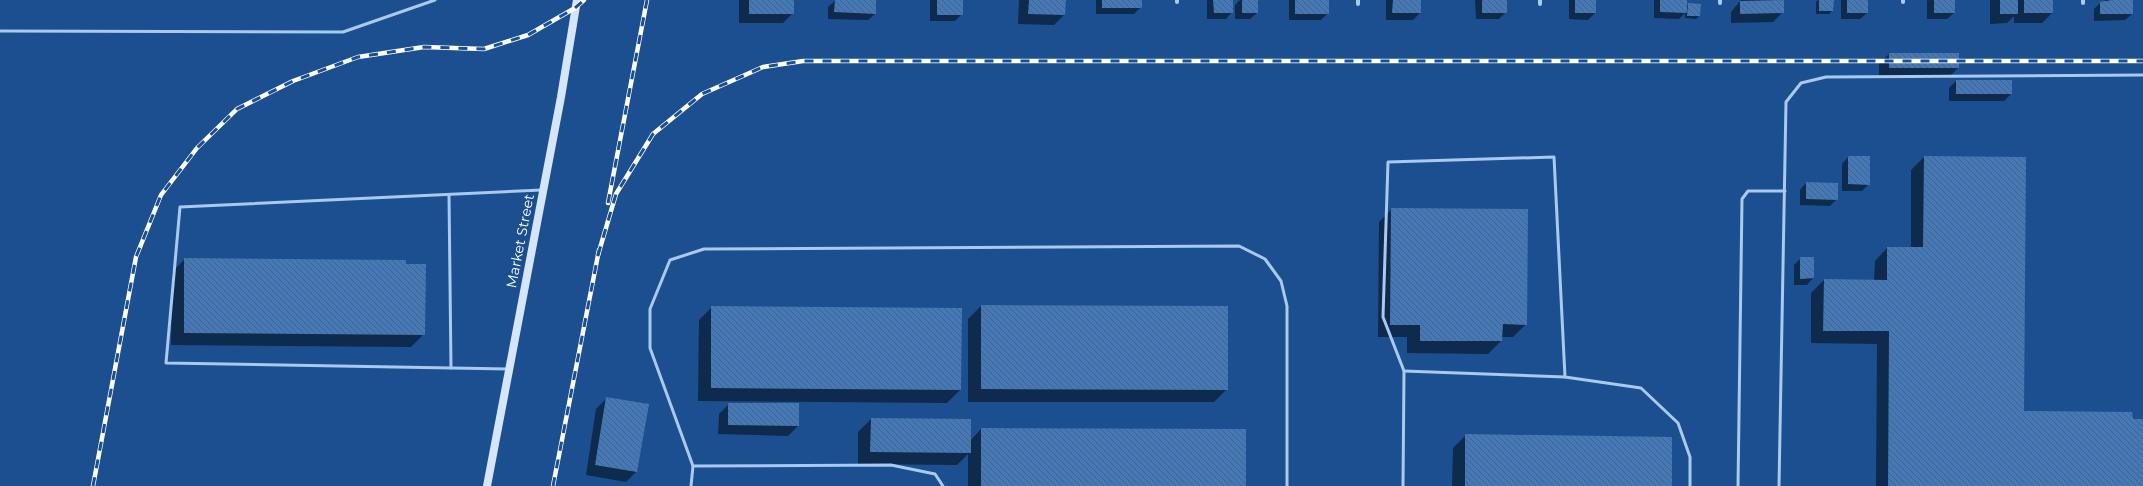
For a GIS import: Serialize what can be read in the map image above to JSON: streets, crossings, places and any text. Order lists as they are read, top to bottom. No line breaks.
{"streets":{"main road":["Market Street"]}}
